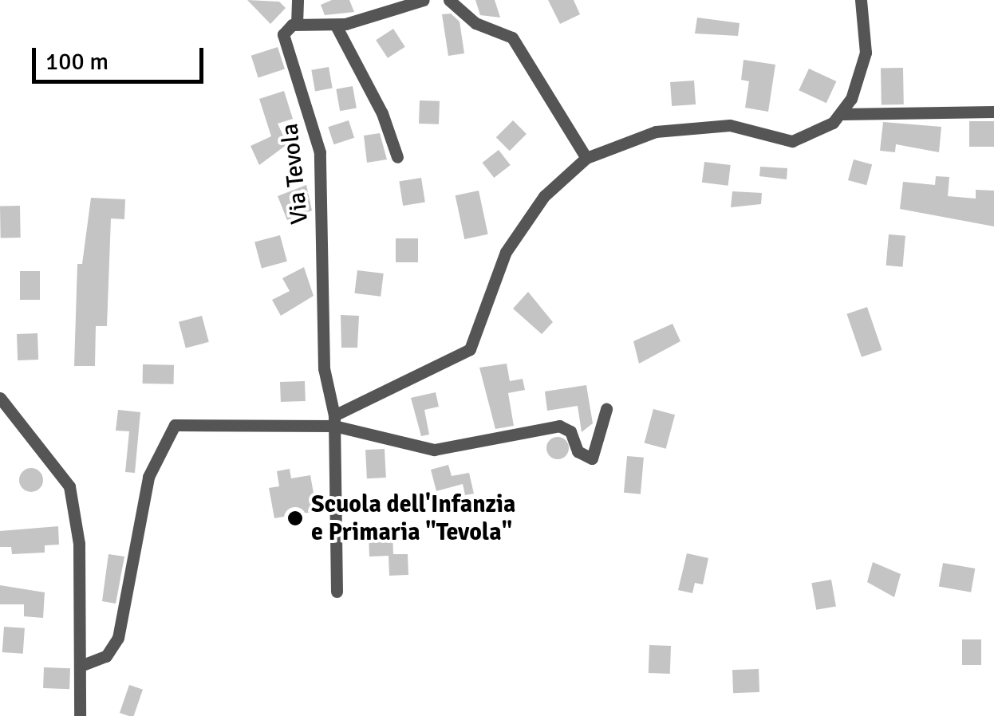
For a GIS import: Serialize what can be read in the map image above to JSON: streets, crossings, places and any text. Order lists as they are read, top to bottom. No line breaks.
{"streets":{"street":["Via Tevola"]},"places":["Scuola dell'Infanzia e Primaria \"Tevola\""],"scale_bar":"100 m"}
